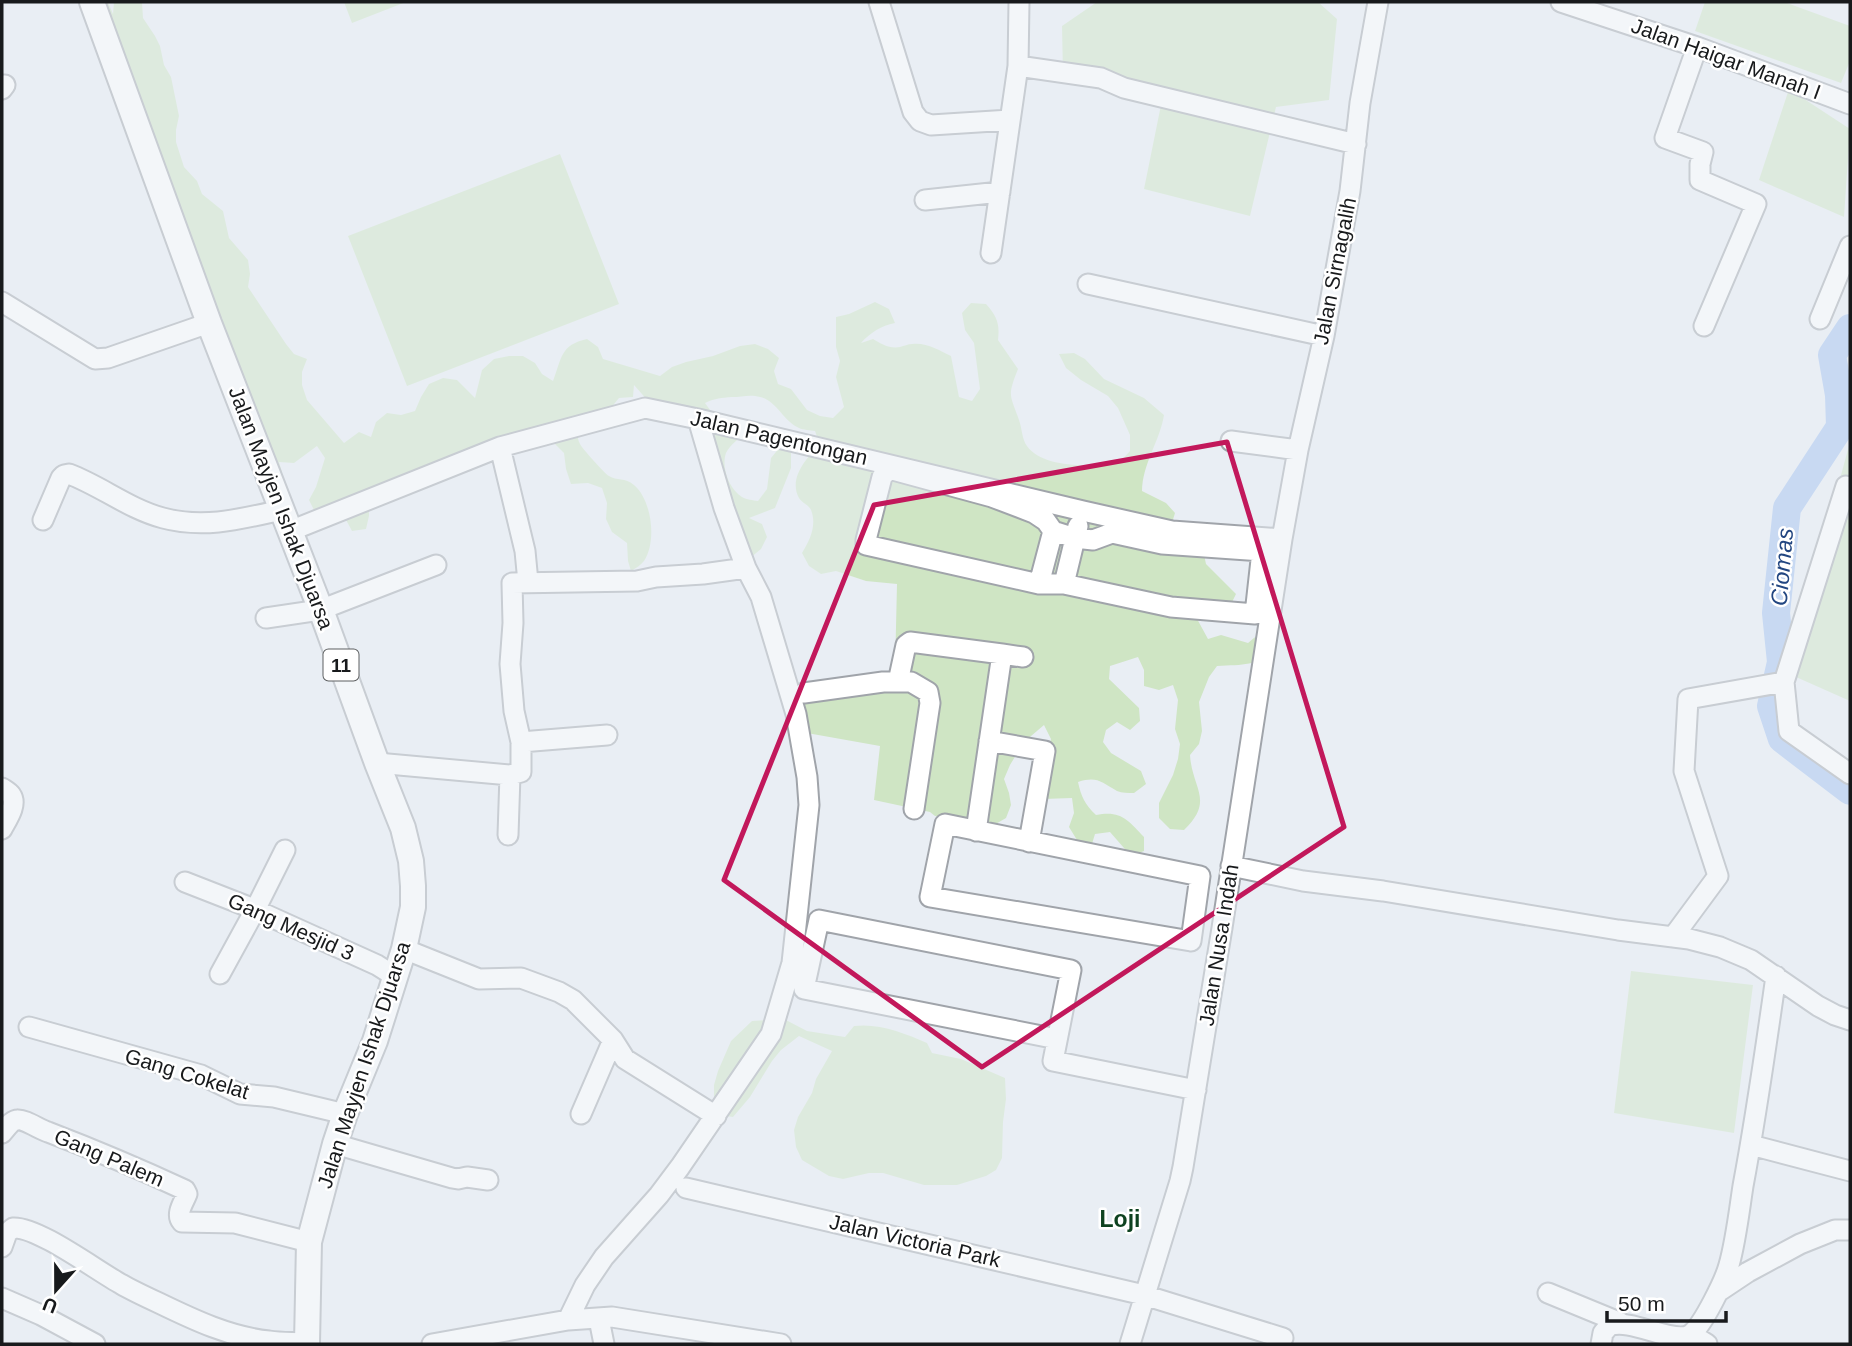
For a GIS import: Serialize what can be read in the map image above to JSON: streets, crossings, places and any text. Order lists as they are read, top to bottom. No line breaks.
{"streets":{"main road":["Jalan Mayjen Ishak Djuarsa","11"],"street":["Jalan Haigar Manah I","Jalan Sirnagalih","Jalan Pagentongan","Gang Mesjid 3","Jalan Nusa Indah","Gang Cokelat","Gang Palem","Jalan Victoria Park"]},"crossings":[["Jalan Sirnagalih","Jalan Pagentongan"],["Jalan Sirnagalih","Jalan Nusa Indah"],["Jalan Pagentongan","Jalan Mayjen Ishak Djuarsa"],["Jalan Pagentongan","Jalan Nusa Indah"],["Jalan Mayjen Ishak Djuarsa","Gang Mesjid 3"],["Jalan Mayjen Ishak Djuarsa","Gang Cokelat"],["Jalan Mayjen Ishak Djuarsa","Gang Palem"],["Jalan Nusa Indah","Jalan Victoria Park"]],"districts":["Loji"],"water":["Ciomas"],"scale_bar":"50 m","north":"bottom"}
